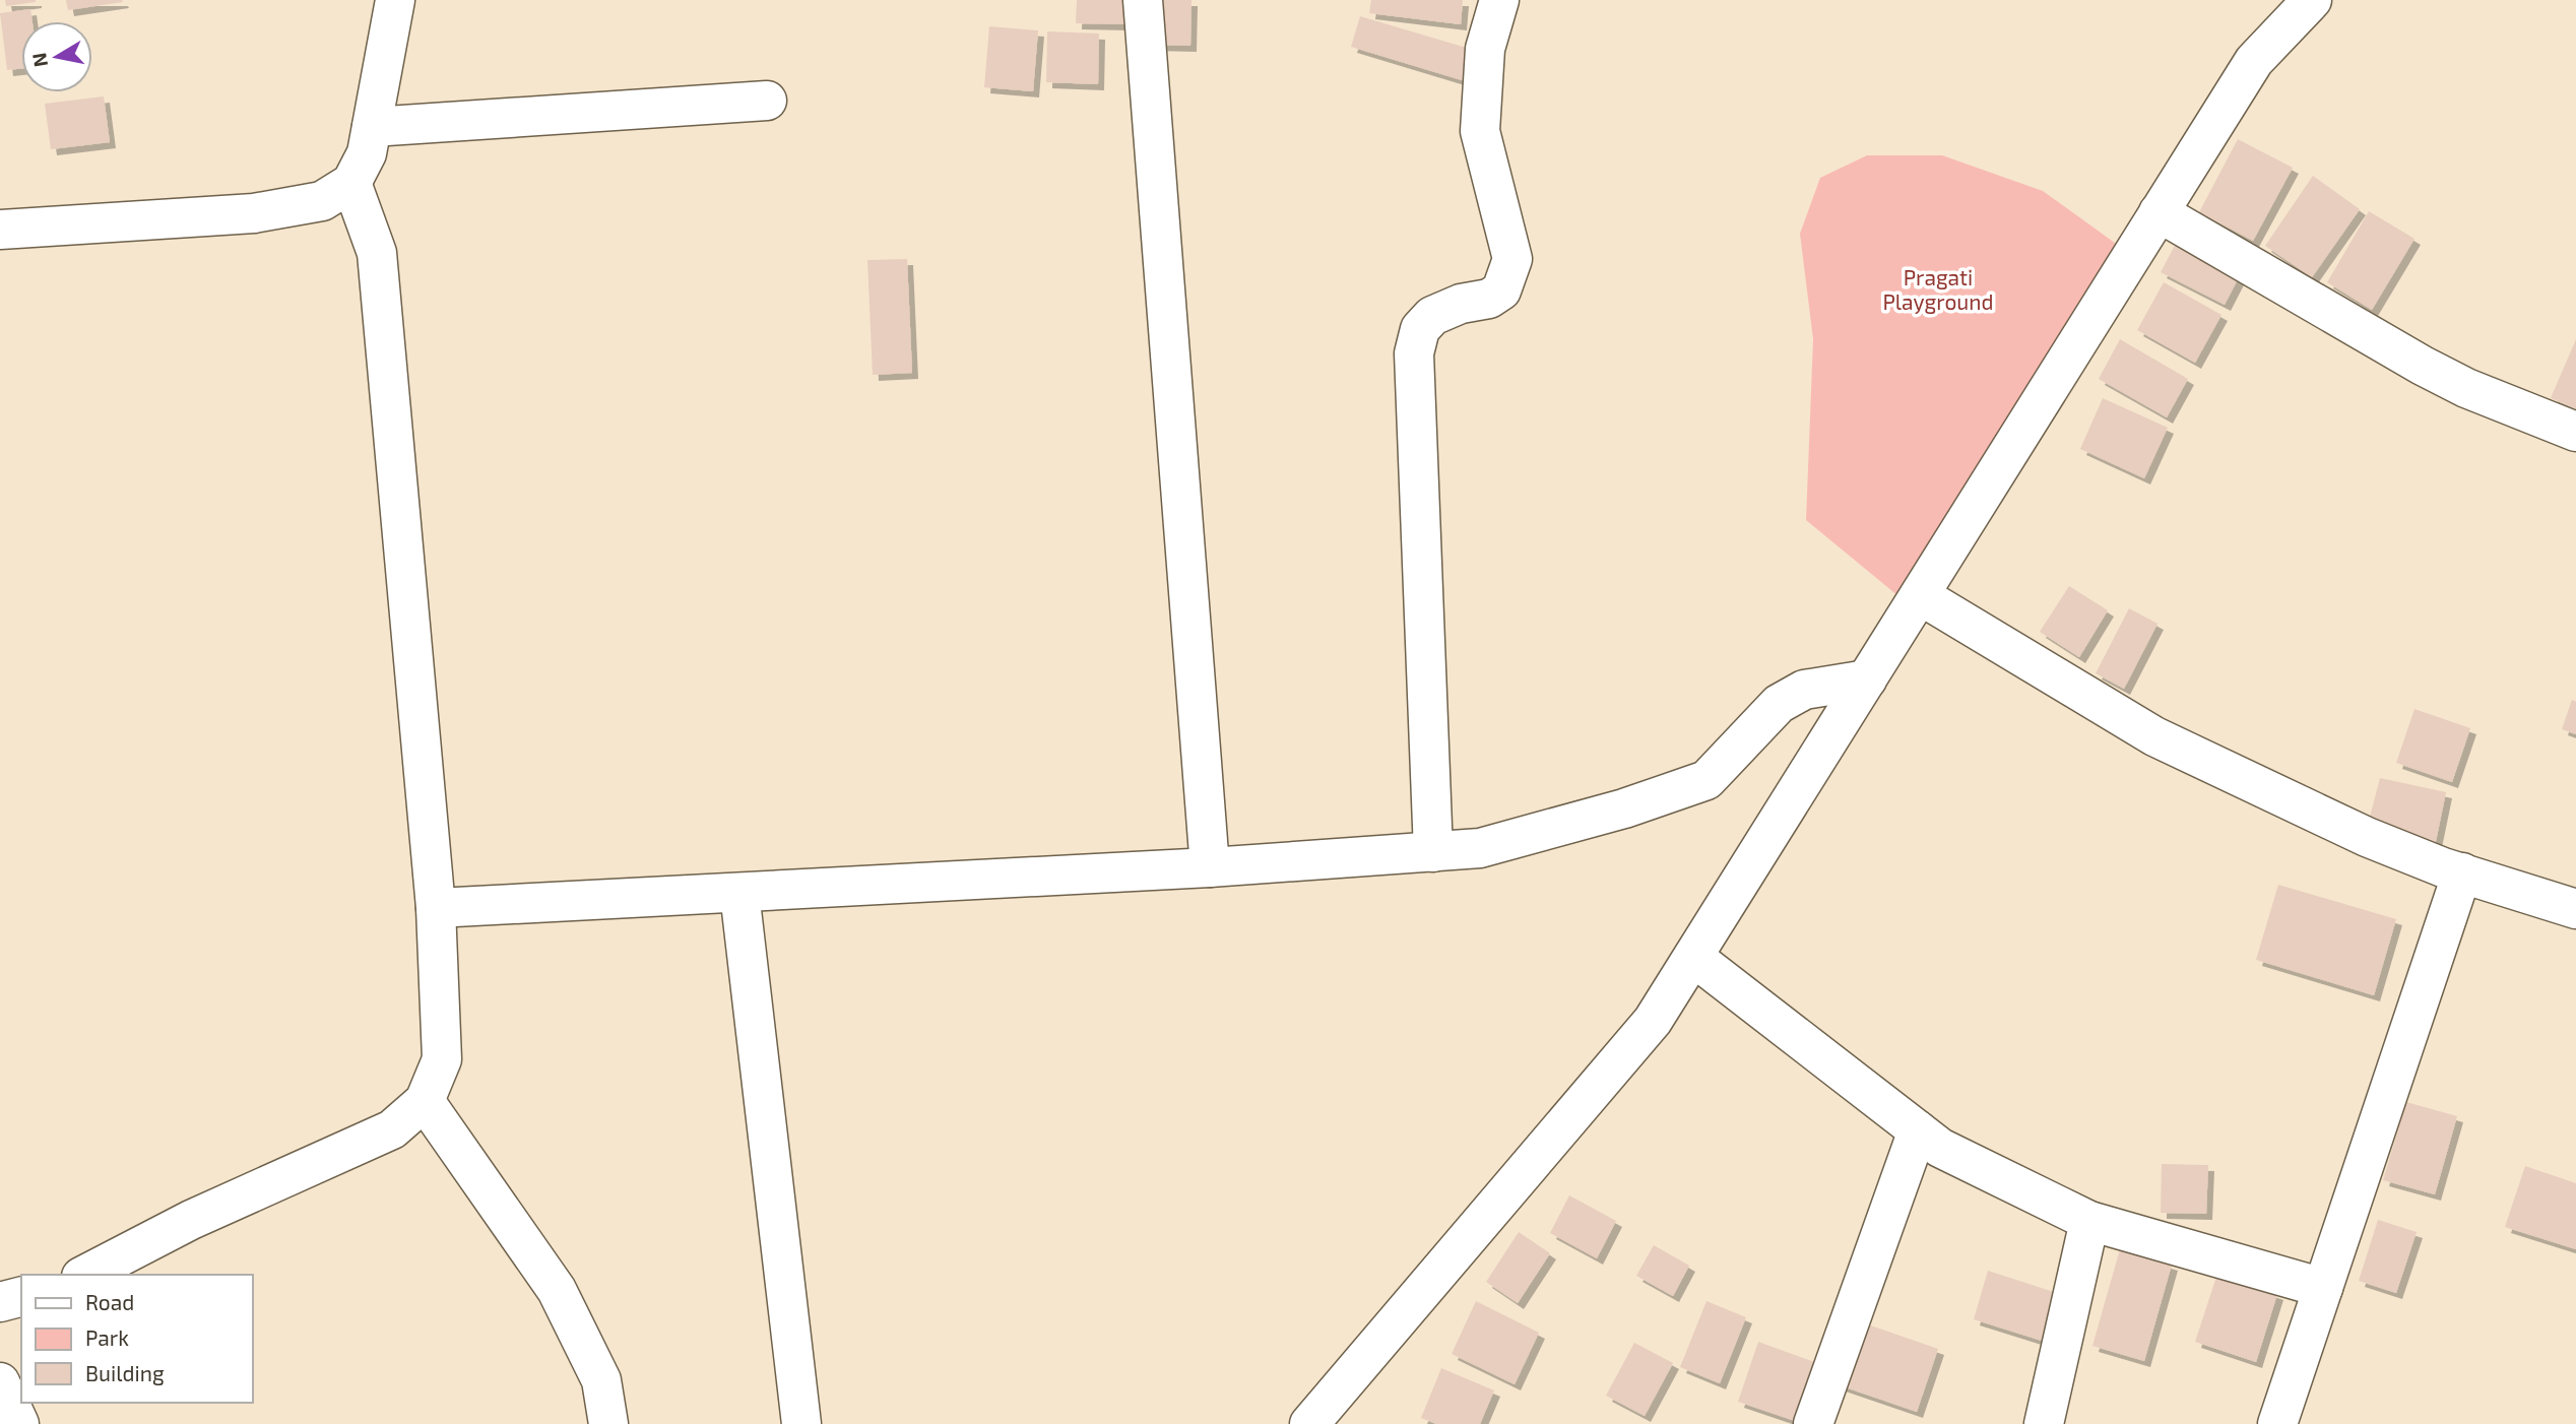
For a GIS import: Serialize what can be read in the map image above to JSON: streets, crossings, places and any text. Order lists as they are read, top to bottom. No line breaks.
{"parks":["Pragati Playground"],"legend":["Road","Park","Building"],"north":"left"}
